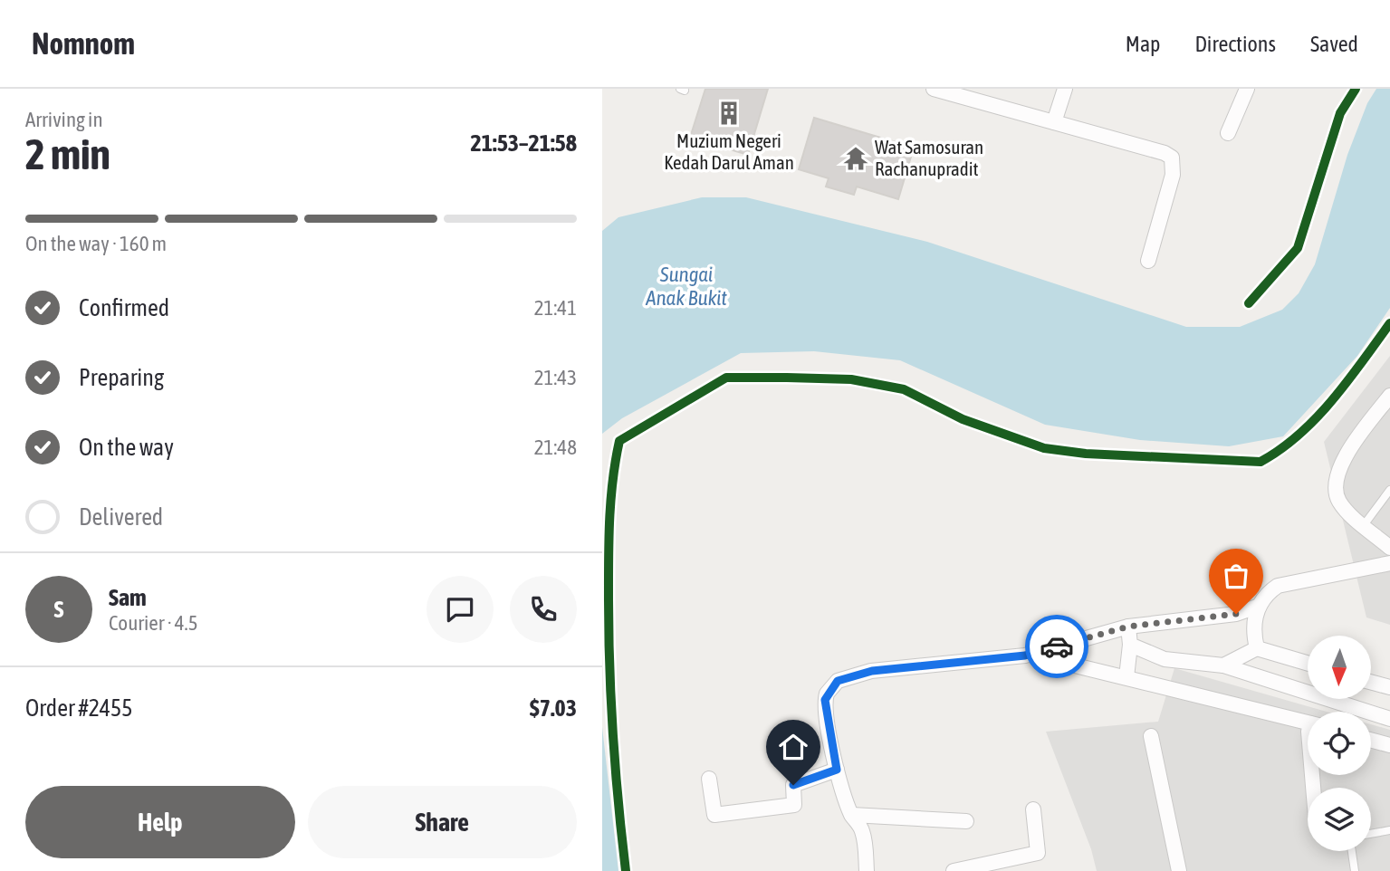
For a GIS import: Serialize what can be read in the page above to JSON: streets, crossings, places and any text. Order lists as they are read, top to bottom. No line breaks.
{"water":["Sungai Anak Bukit"],"places":{"building":["Muzium Negeri Kedah Darul Aman"],"temple":["Wat Samosuran Rachanupradit"]},"north":"bottom","page":{"header":"Nomnom","nav":["Map","Directions","Saved"],"heading":["2 min","Arriving in","21:53–21:58"],"panel":["Sam","Courier · 4.5","Order #2455","$7.03"],"bar":"On the way · 160 m","list":[["Confirmed","21:41"],["Preparing","21:43"],["On the way","21:48"],"Delivered"],"round":"S","buttons":["Help","Share"]}}
